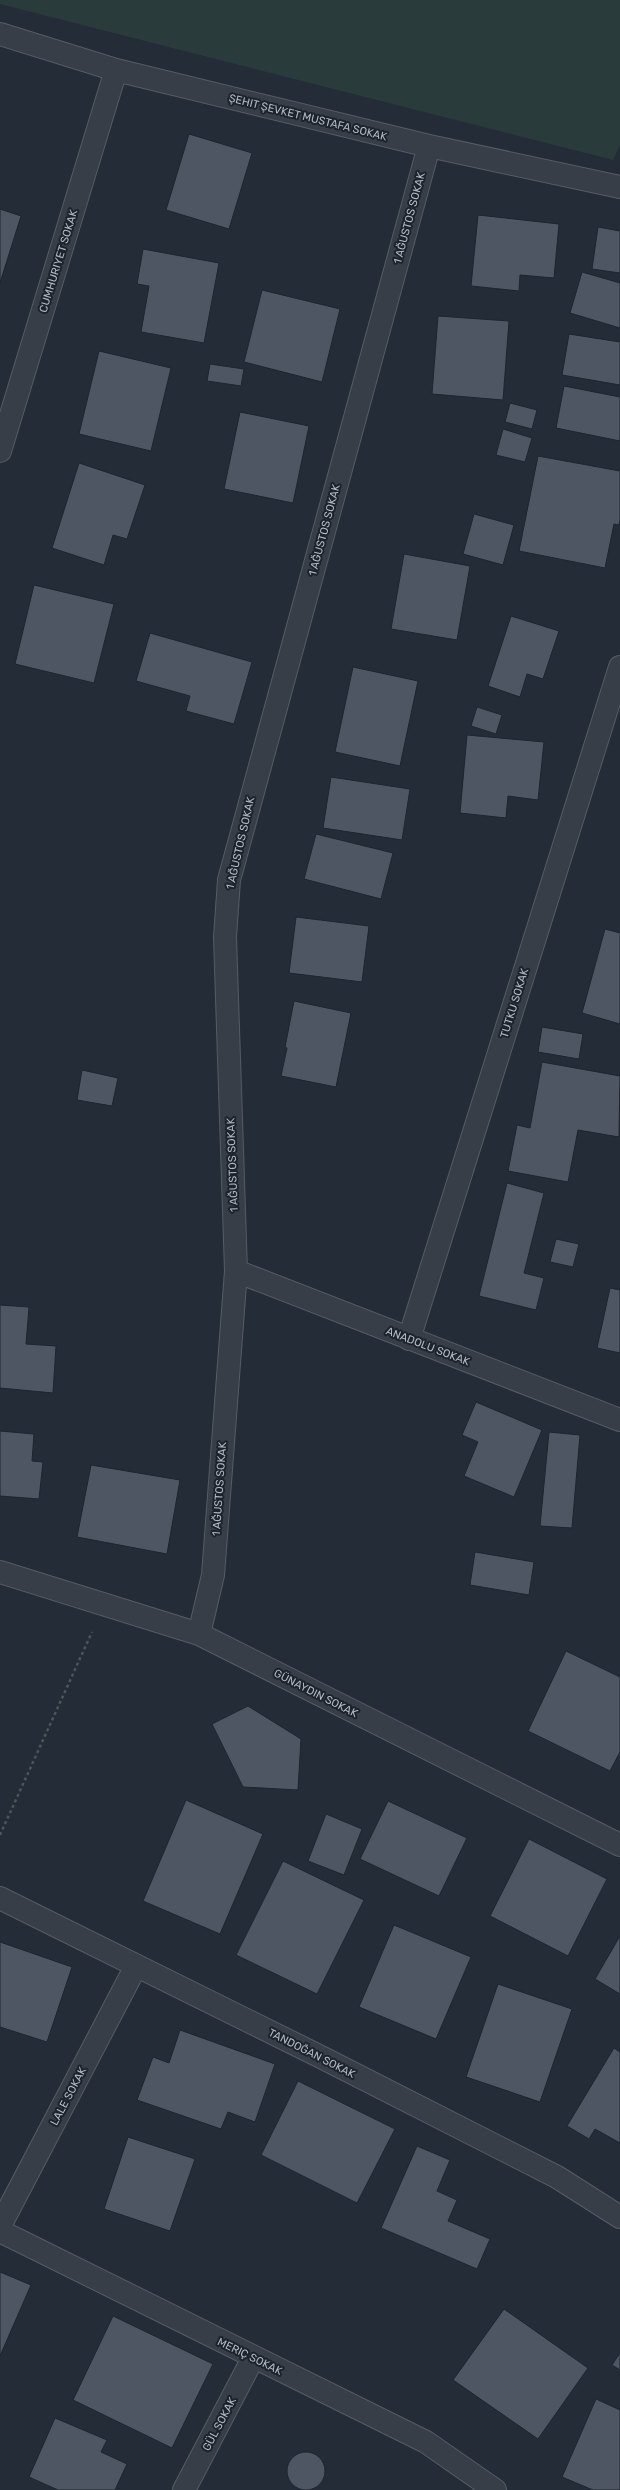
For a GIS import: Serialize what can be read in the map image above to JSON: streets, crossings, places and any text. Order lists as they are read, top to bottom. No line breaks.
{"streets":{"street":["ŞEHIT ŞEVKET MUSTAFA SOKAK","1 AĞUSTOS SOKAK","CUMHURIYET SOKAK","TUTKU SOKAK","ANADOLU SOKAK","TANDOĞAN SOKAK","LALE SOKAK","MERIÇ SOKAK","GÜL SOKAK"]},"crossings":[["ŞEHIT ŞEVKET MUSTAFA SOKAK","1 AĞUSTOS SOKAK"],["ŞEHIT ŞEVKET MUSTAFA SOKAK","CUMHURIYET SOKAK"],["1 AĞUSTOS SOKAK","ANADOLU SOKAK"],["TUTKU SOKAK","ANADOLU SOKAK"],["TANDOĞAN SOKAK","LALE SOKAK"],["MERIÇ SOKAK","GÜL SOKAK"]]}
